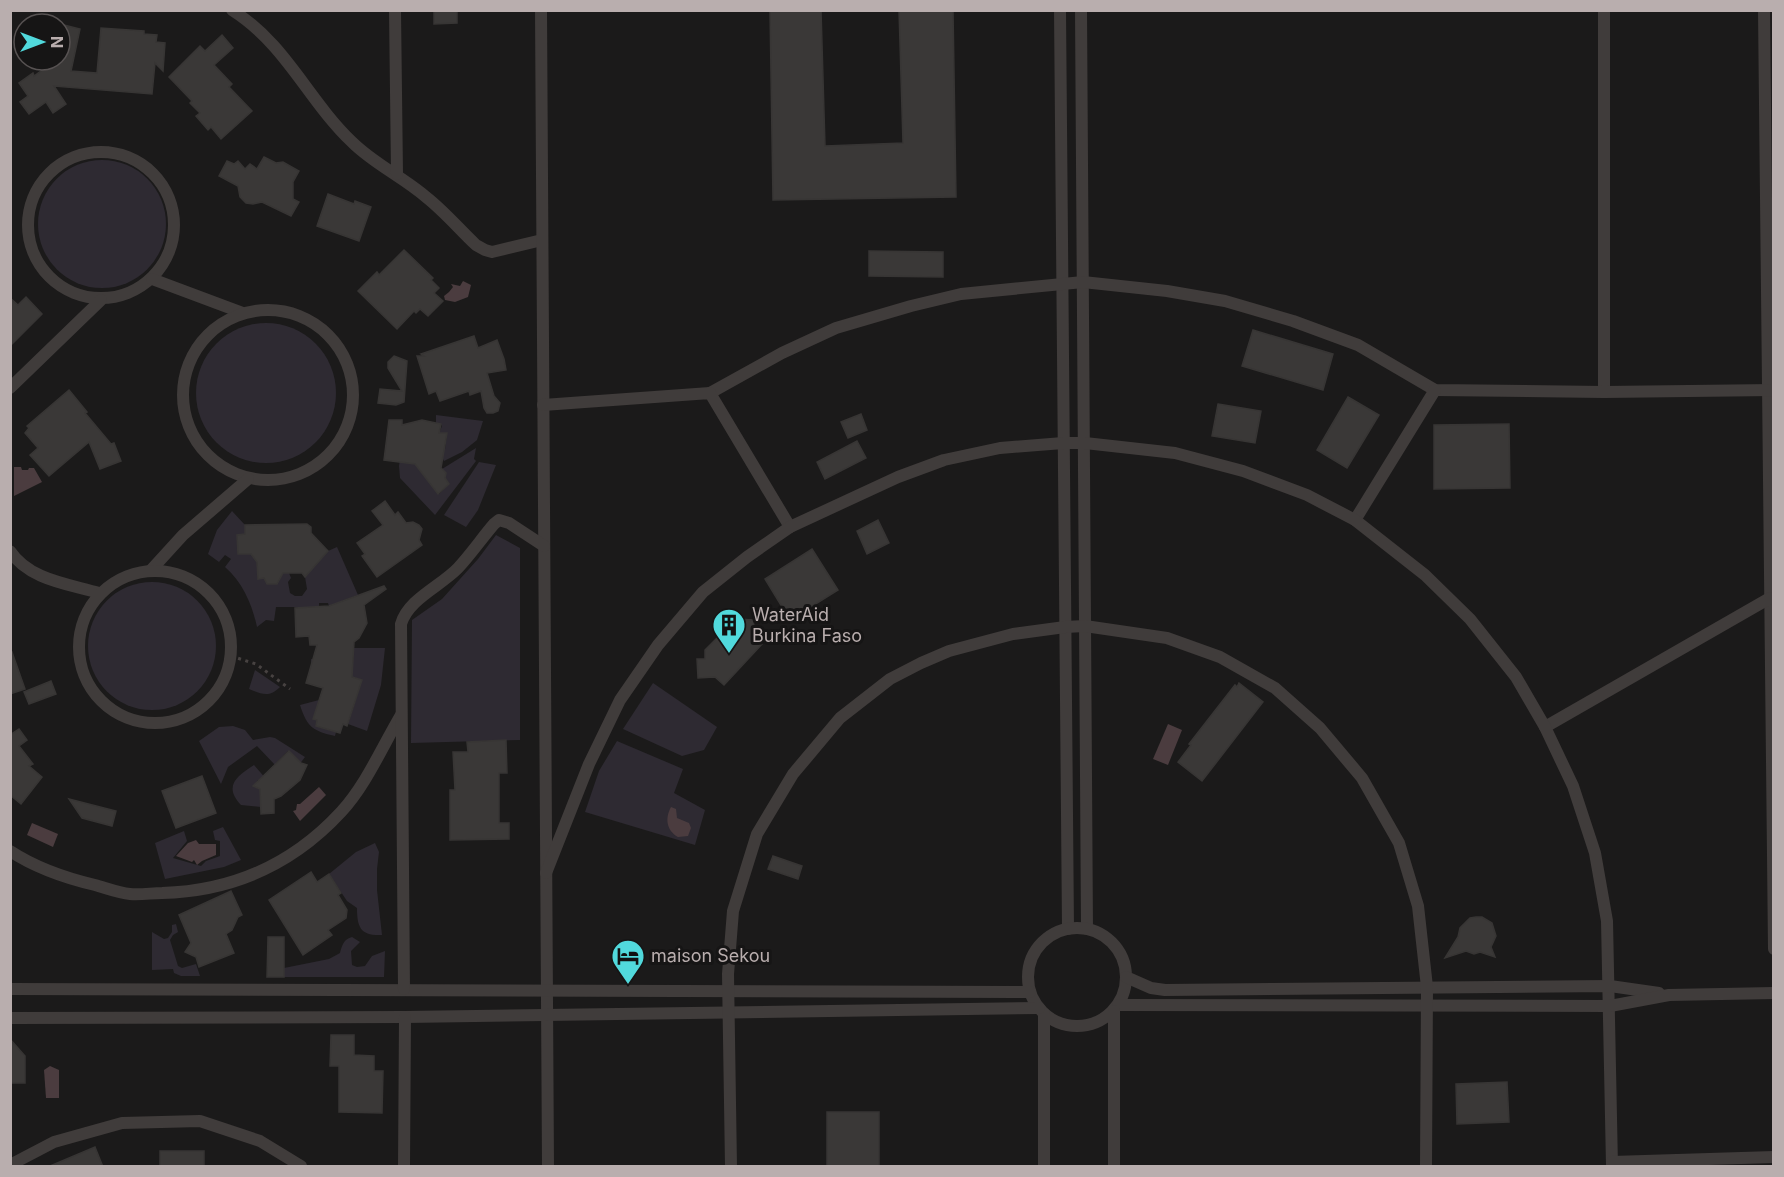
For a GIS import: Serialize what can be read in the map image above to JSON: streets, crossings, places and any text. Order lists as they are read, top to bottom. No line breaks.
{"places":{"building":["WaterAid Burkina Faso"],"hotel":["maison Sekou"]},"north":"right"}
